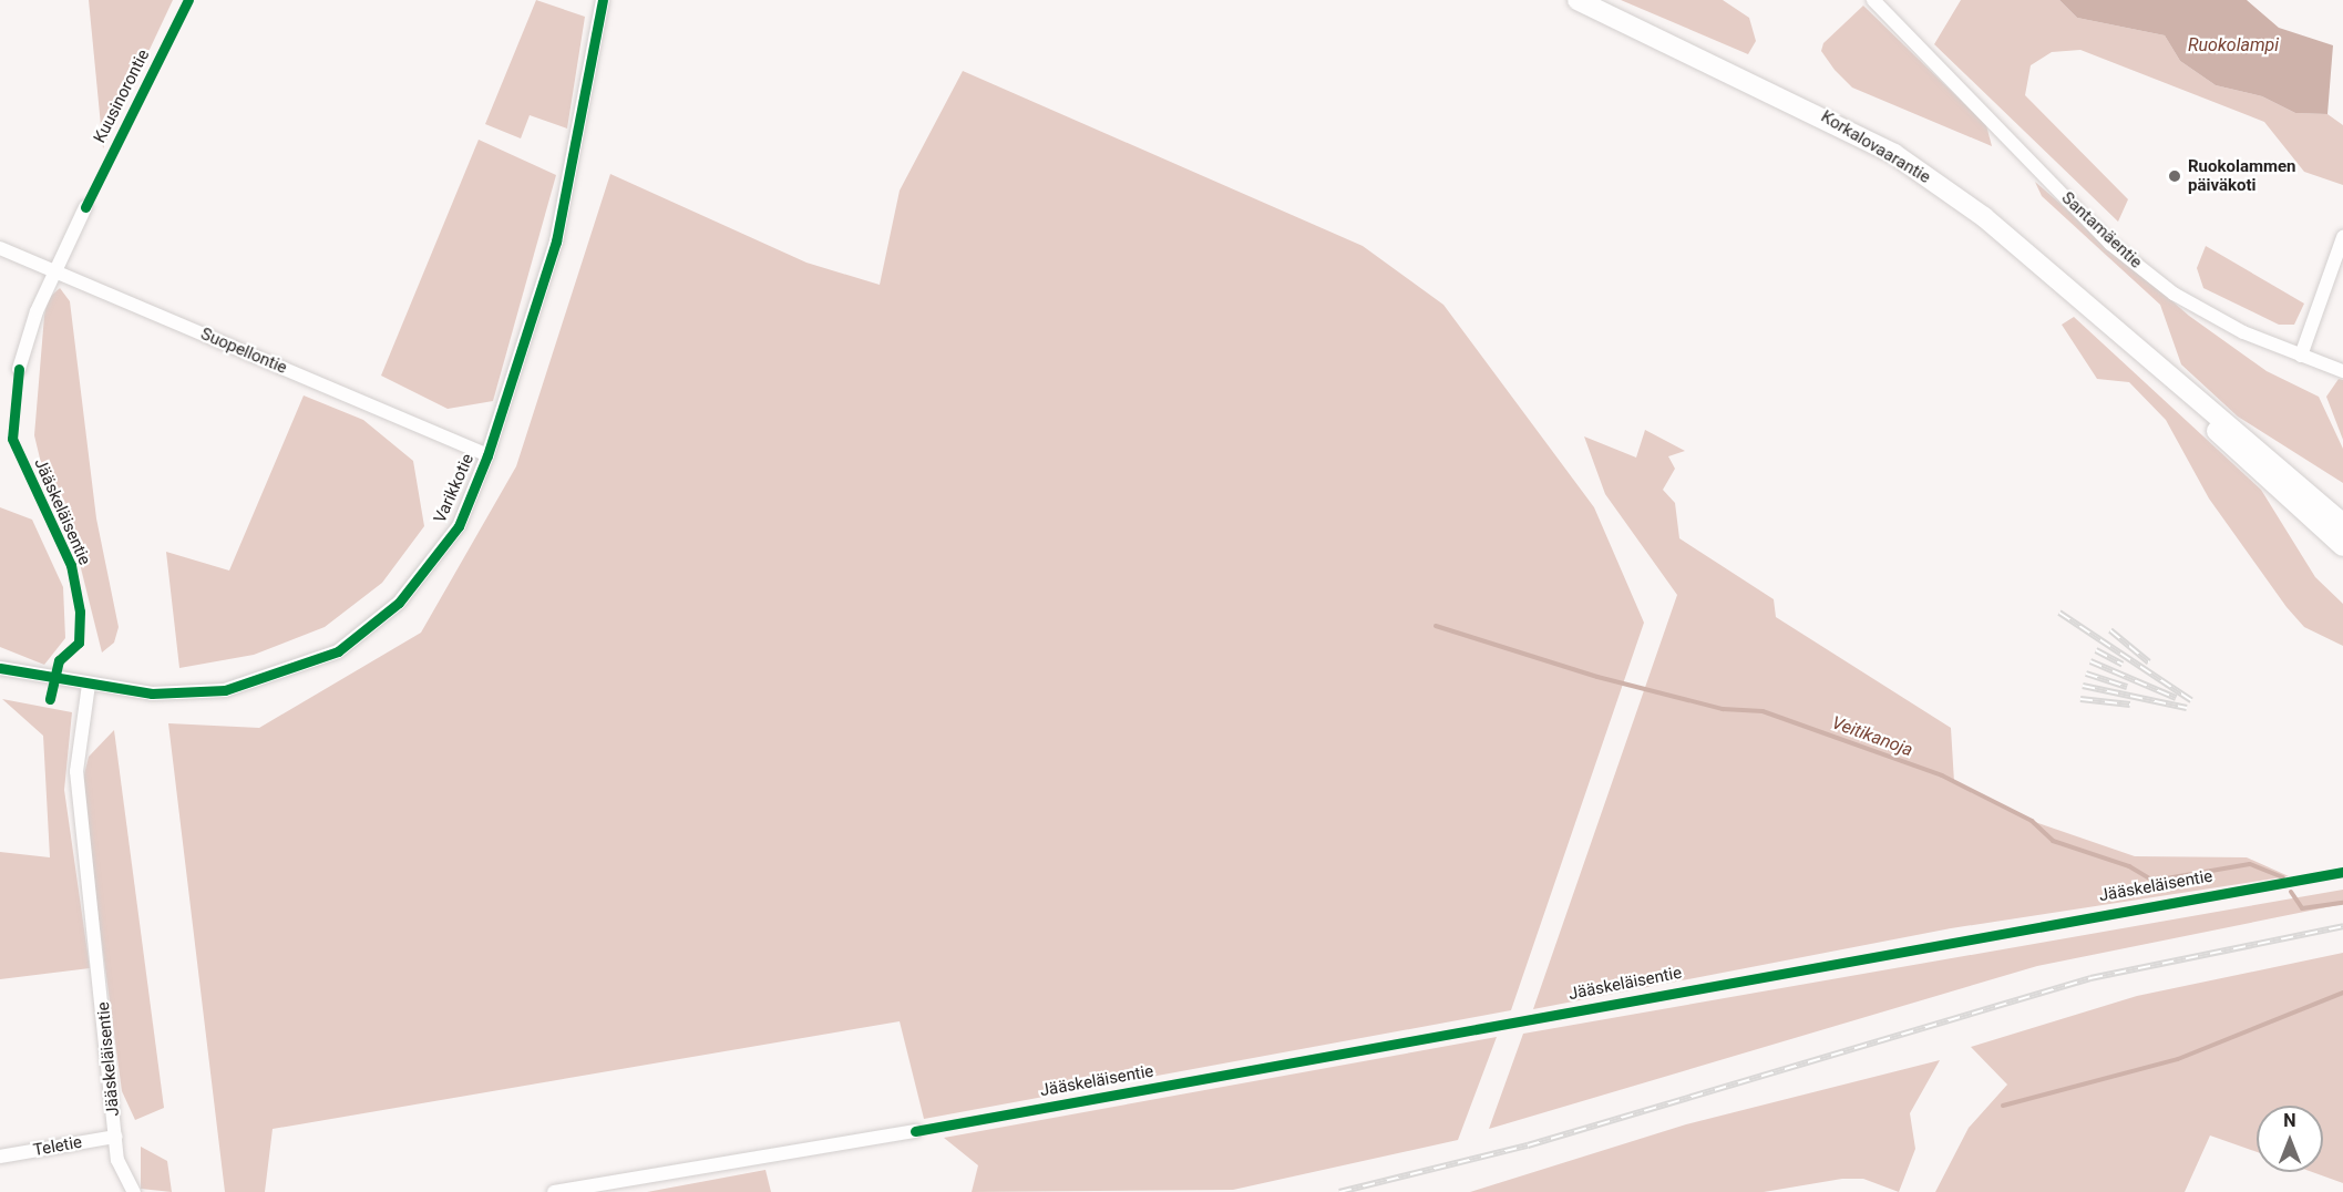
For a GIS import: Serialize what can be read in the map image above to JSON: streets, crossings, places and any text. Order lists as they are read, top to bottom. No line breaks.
{"streets":{"street":["Korkalovaarantie","Santamäentie","Suopellontie","Varikkotie","Jääskeläisentie","Teletie"],"cycle path":["Kuusinorontie"]},"crossings":[["Suopellontie","Varikkotie"],["Varikkotie","Jääskeläisentie"],["Jääskeläisentie","Teletie"]],"water":["Ruokolampi","Veitikanoja"],"places":["Ruokolammen päiväkoti"],"north":"top"}
